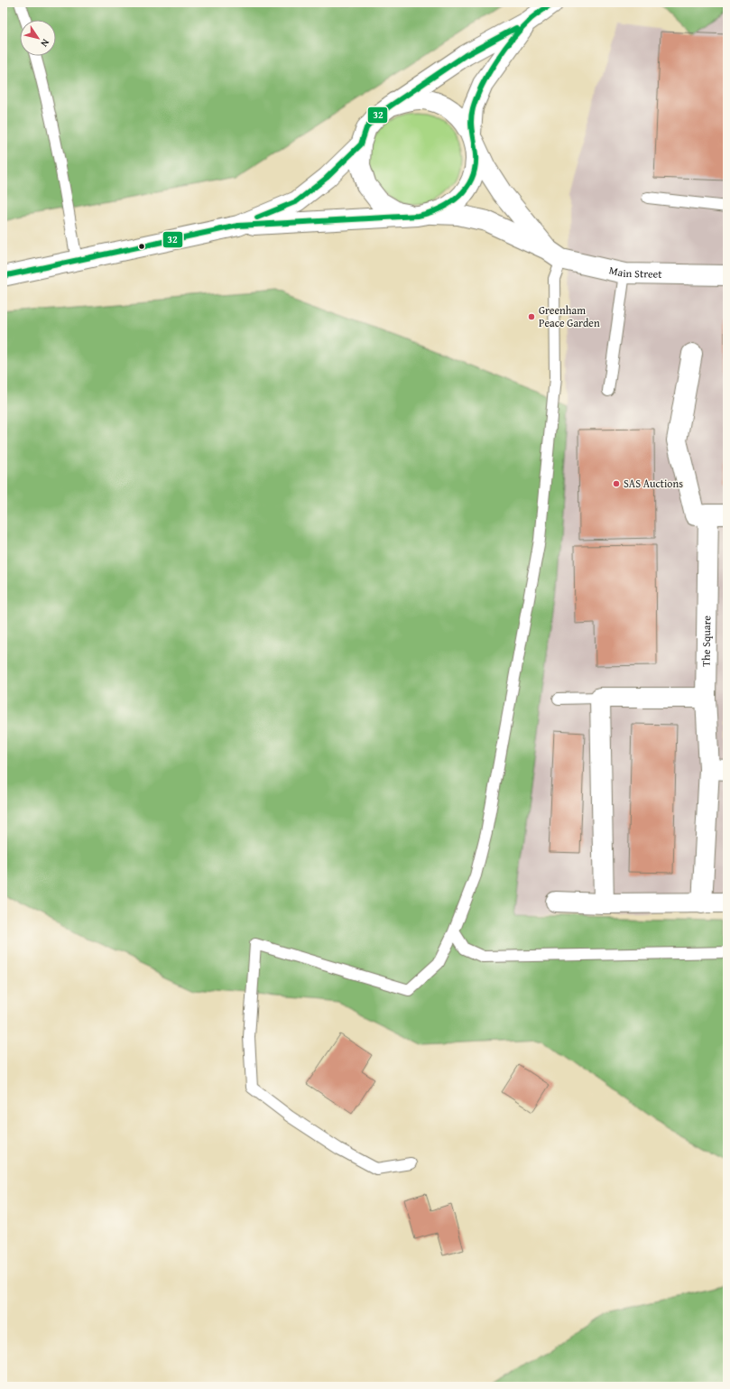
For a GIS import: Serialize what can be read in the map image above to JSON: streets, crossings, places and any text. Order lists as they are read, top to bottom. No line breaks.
{"streets":{"main road":["Main Street","The Square"]},"places":["Greenham Peace Garden","SAS Auctions"],"lines":["transit line 32"],"north":"bottom right"}
